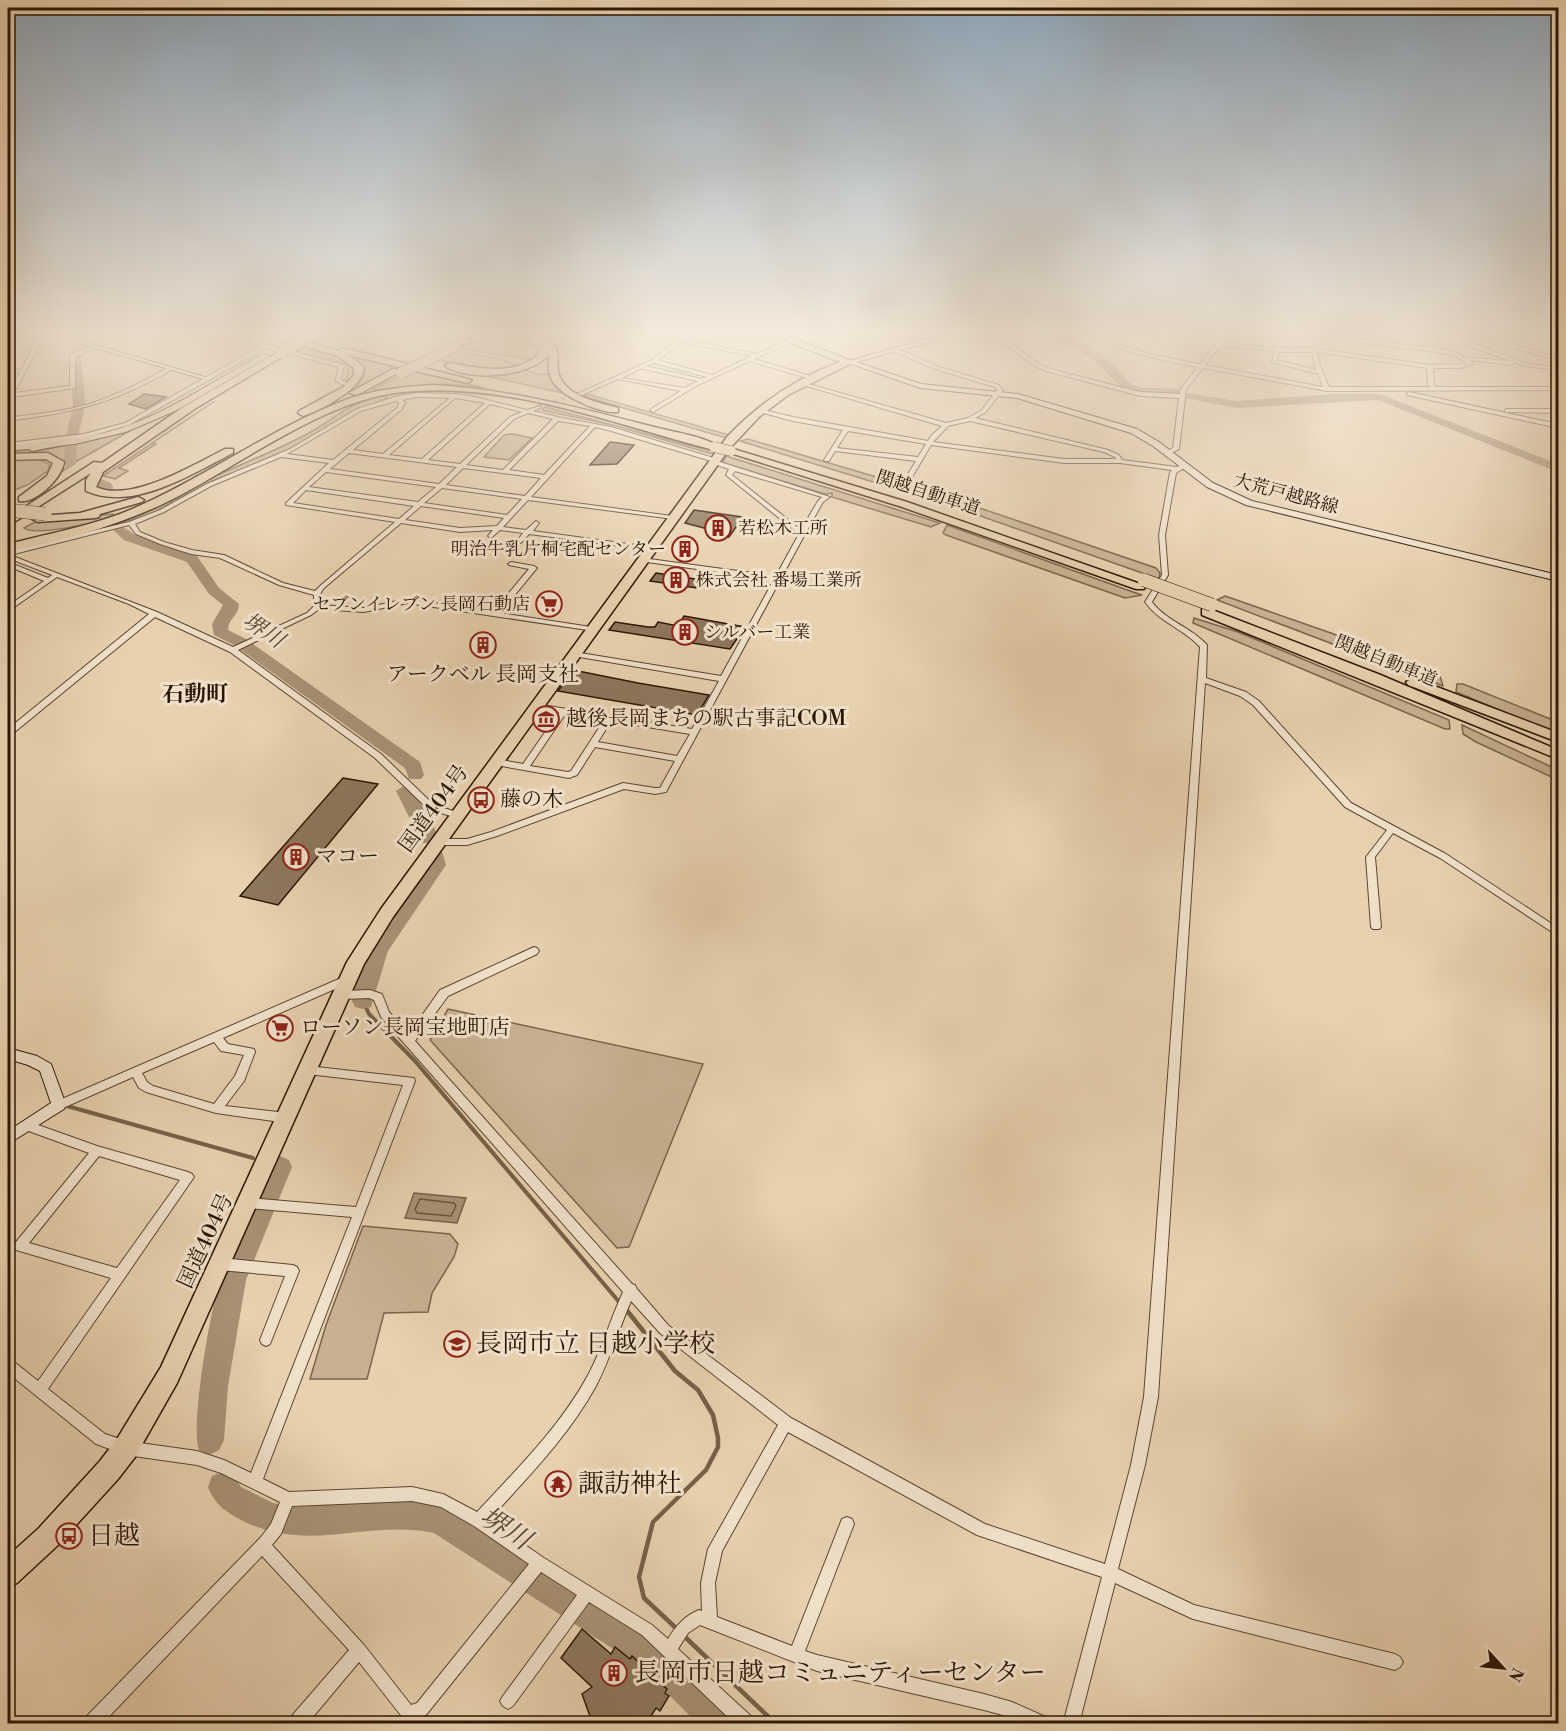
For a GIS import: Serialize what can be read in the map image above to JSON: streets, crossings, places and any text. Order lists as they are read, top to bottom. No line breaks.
{"streets":{"highway":["関越自動車道","国道404号"],"main road":["大荒戸越路線"]},"crossings":[["関越自動車道","国道404号"]],"districts":["石動町"],"water":["堺川"],"places":{"building":["若松木工所","明治牛乳片桐宅配センター","株式会社 番場工業所","シルバー工業","アークベル 長岡支社","マコー","長岡市日越コミュニティーセンター"],"supermarket":["セブンイレブン 長岡石動店","ローソン長岡宝地町店"],"museum":["越後長岡まちの駅古事記COM"],"bus stop":["藤の木","日越"],"school or university":["長岡市立 日越小学校"],"temple":["諏訪神社"]},"north":"bottom right"}
